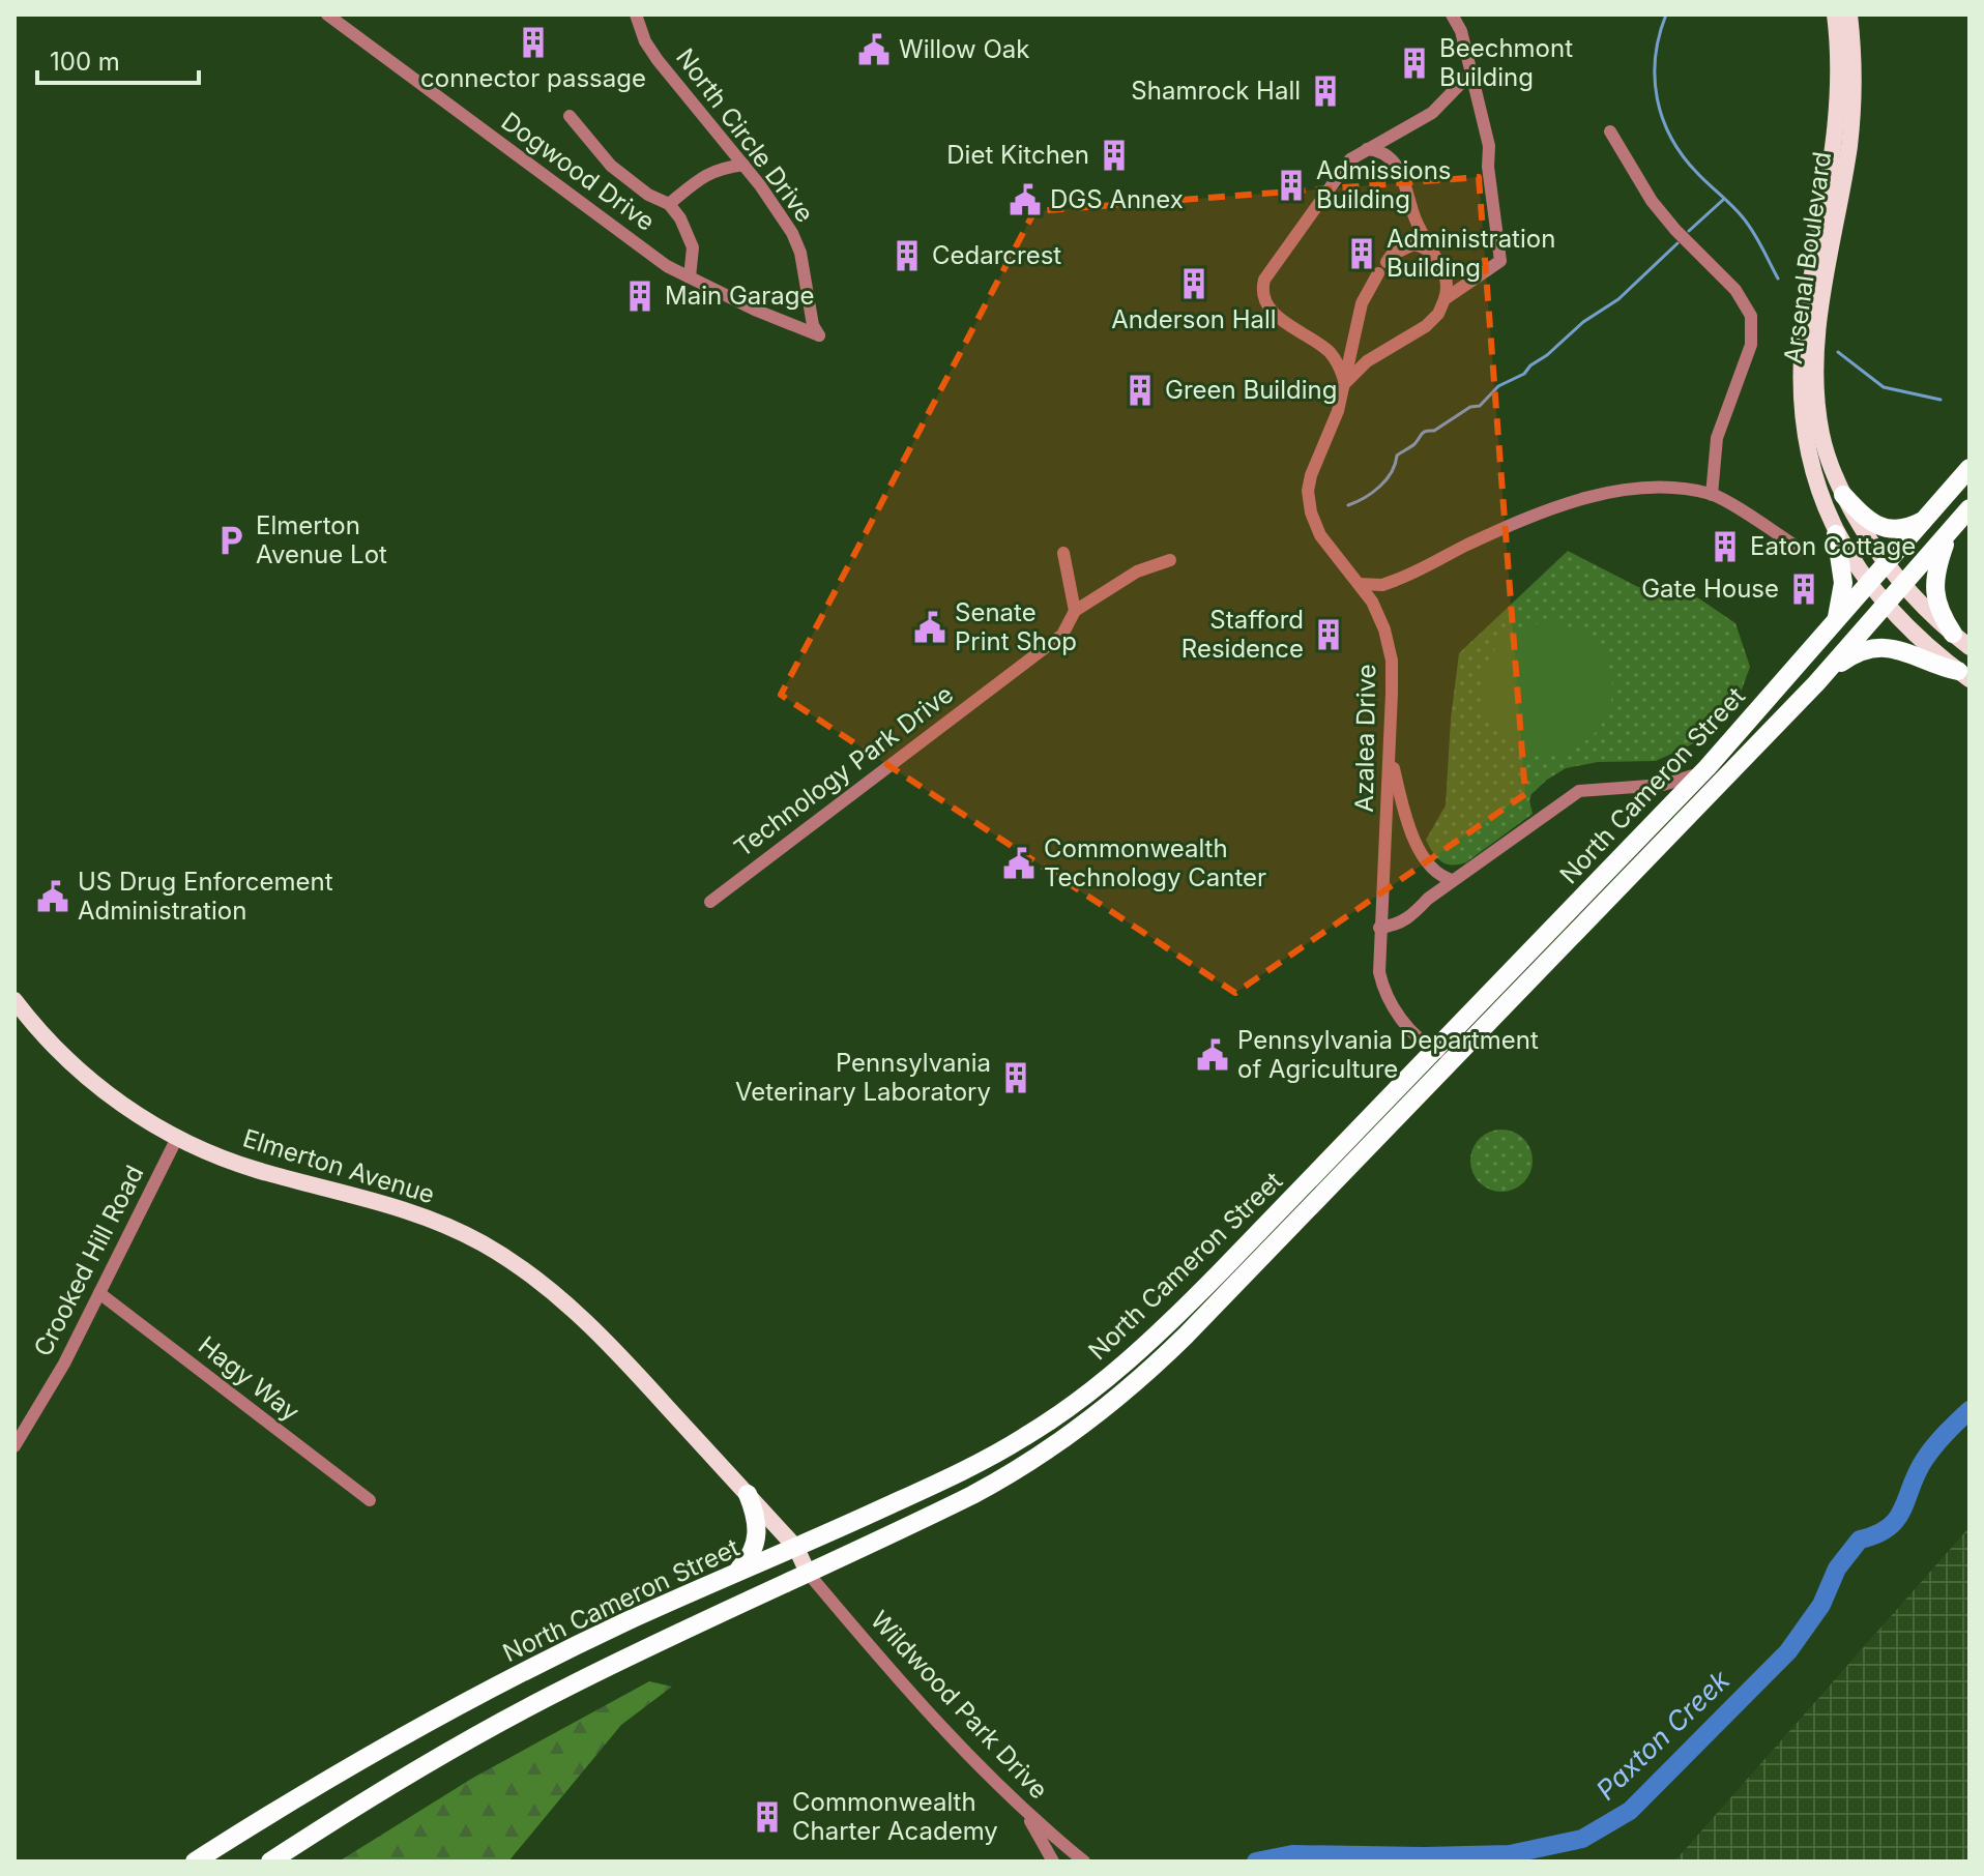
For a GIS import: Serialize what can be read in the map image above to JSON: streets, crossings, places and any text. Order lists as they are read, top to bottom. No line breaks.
{"streets":{"highway":["North Cameron Street"],"main road":["Arsenal Boulevard","Elmerton Avenue"],"street":["North Circle Drive","Dogwood Drive","Azalea Drive","Technology Park Drive","Crooked Hill Road","Hagy Way","Wildwood Park Drive"]},"crossings":[["North Circle Drive","Dogwood Drive"],["Arsenal Boulevard","North Cameron Street"],["Azalea Drive","North Cameron Street"],["North Cameron Street","Elmerton Avenue"],["North Cameron Street","Wildwood Park Drive"],["Elmerton Avenue","Crooked Hill Road"],["Elmerton Avenue","Wildwood Park Drive"],["Crooked Hill Road","Hagy Way"]],"water":["Paxton Creek"],"places":{"building":["connector passage","Beechmont Building","Shamrock Hall","Diet Kitchen","Admissions Building","Administration Building","Cedarcrest","Anderson Hall","Main Garage","Green Building","Eaton Cottage","Gate House","Stafford Residence","Pennsylvania Veterinary Laboratory","Commonwealth Charter Academy"],"public building":["Willow Oak","DGS Annex","Senate Print Shop","Commonwealth Technology Canter","US Drug Enforcement Administration","Pennsylvania Department of Agriculture"],"parking":["Elmerton Avenue Lot"]},"scale_bar":"100 m"}
